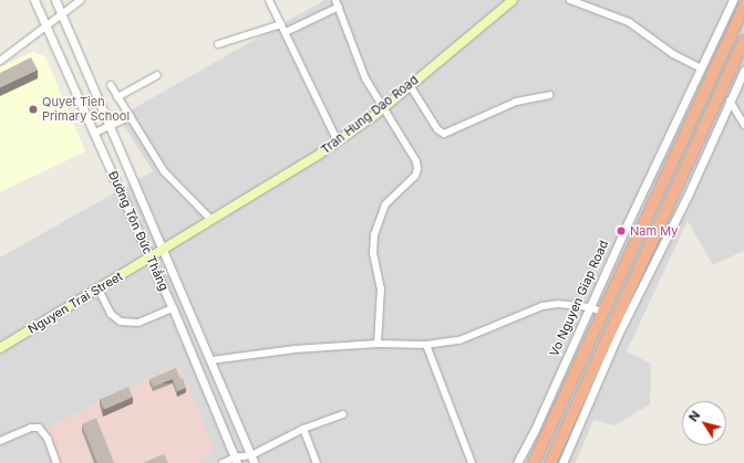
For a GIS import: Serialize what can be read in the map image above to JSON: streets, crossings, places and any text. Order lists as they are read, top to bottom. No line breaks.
{"streets":{"highway":["Vo Nguyen Giap Road"],"main road":["Tran Hung Dao Road","Nguyen Trai Street"],"street":["Đường Tôn Đức Thắng"]},"crossings":[["Tran Hung Dao Road","Đường Tôn Đức Thắng"],["Tran Hung Dao Road","Nguyen Trai Street"],["Đường Tôn Đức Thắng","Nguyen Trai Street"]],"places":["Quyet Tien Primary School","Nam My"],"north":"top left"}
